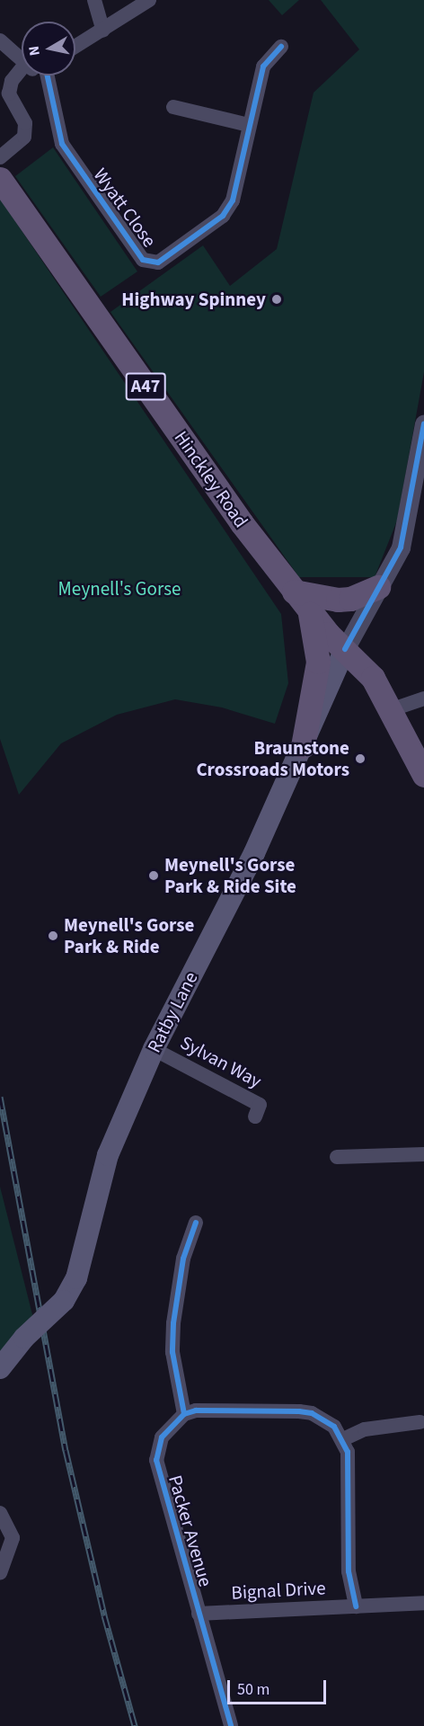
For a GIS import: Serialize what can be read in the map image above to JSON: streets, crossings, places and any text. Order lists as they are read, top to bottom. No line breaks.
{"streets":{"main road":["A47","Hinckley Road","Ratby Lane"],"street":["Wyatt Close","Sylvan Way","Packer Avenue","Bignal Drive"]},"crossings":[["Hinckley Road","Ratby Lane"],["Ratby Lane","Sylvan Way"],["Packer Avenue","Bignal Drive"]],"parks":["Meynell's Gorse"],"places":["Highway Spinney","Braunstone Crossroads Motors","Meynell's Gorse Park & Ride Site","Meynell's Gorse Park & Ride"],"scale_bar":"50 m","north":"left"}
